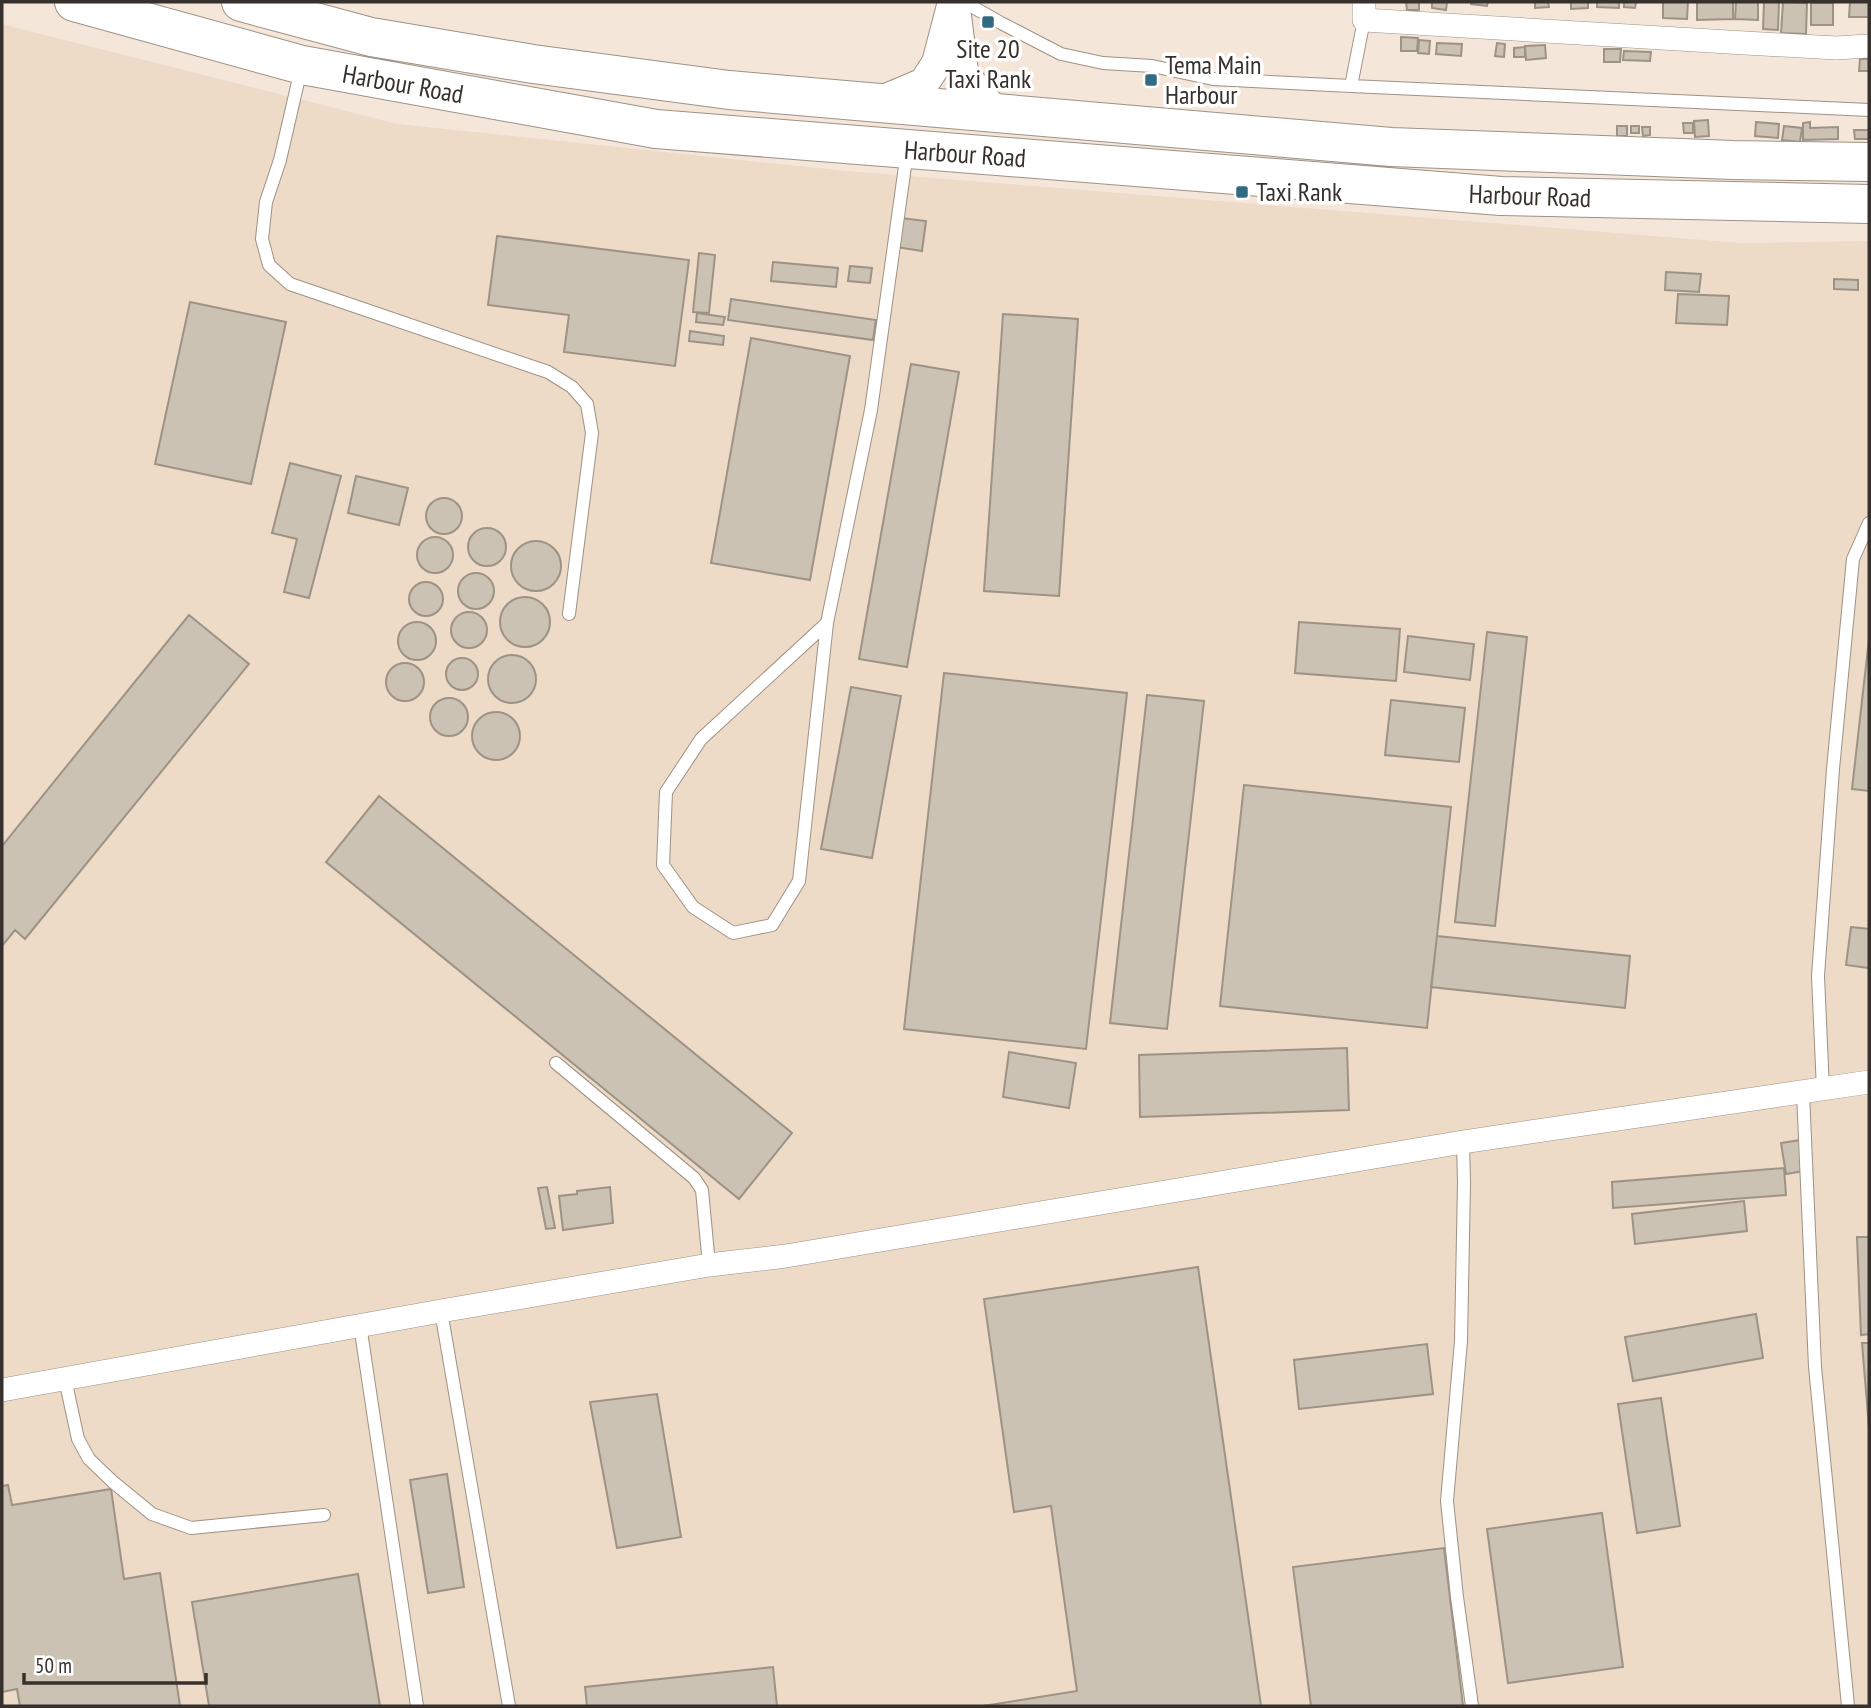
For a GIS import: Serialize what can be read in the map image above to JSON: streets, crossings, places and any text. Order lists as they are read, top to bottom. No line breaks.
{"streets":{"highway":["Harbour Road"]},"places":{"transit":["Site 20 Taxi Rank","Tema Main Harbour","Taxi Rank"]},"scale_bar":"50 m"}
